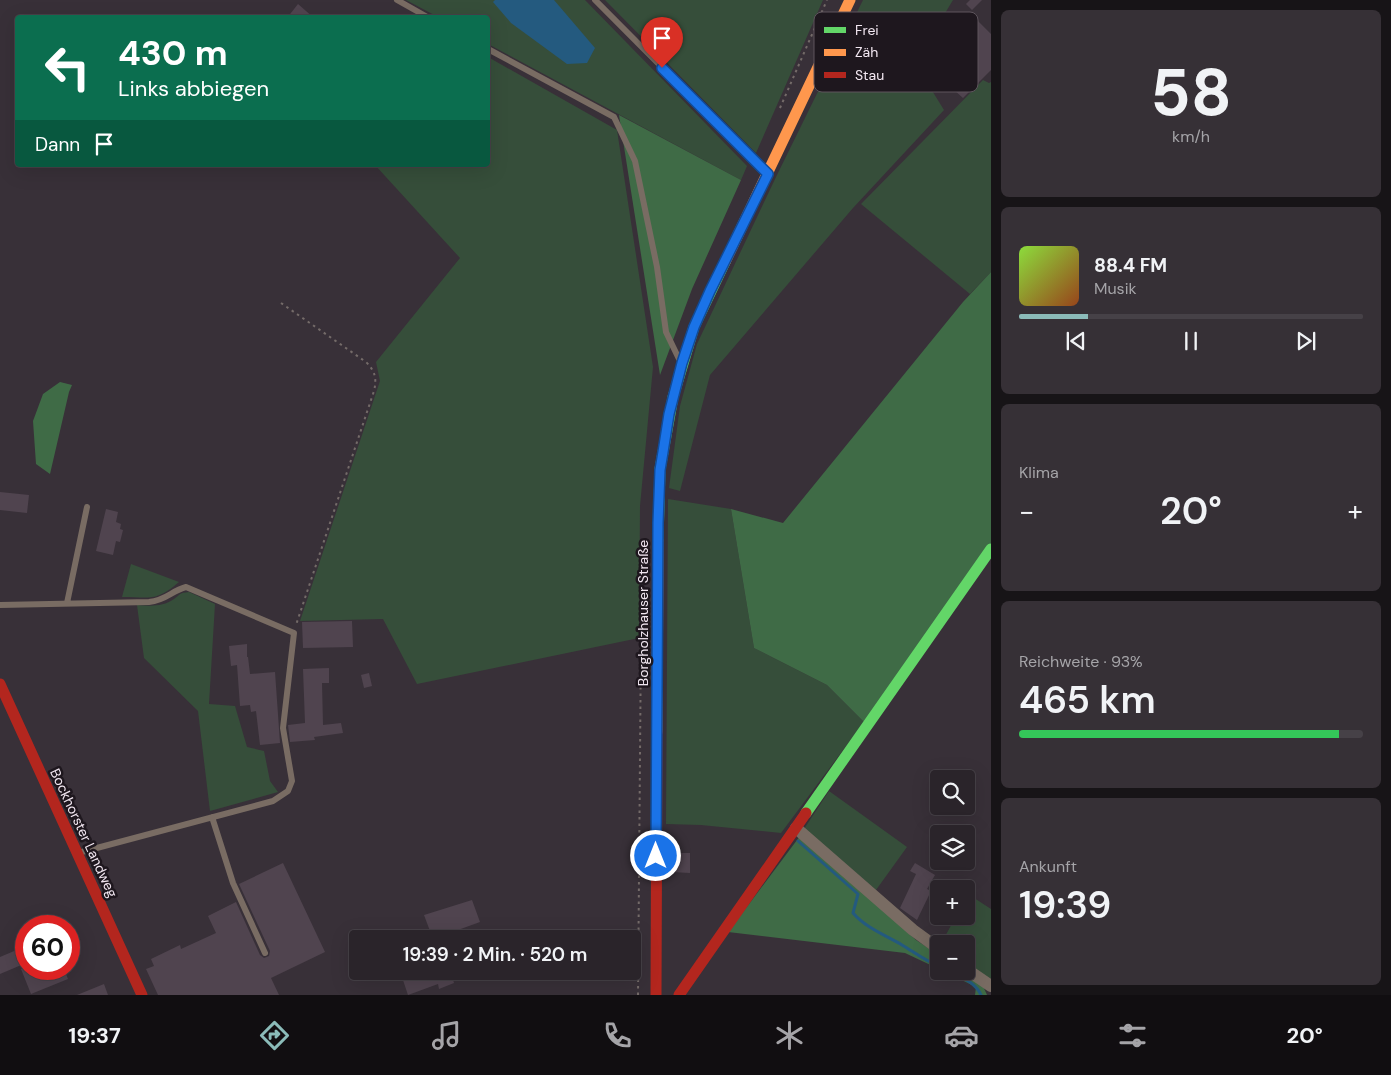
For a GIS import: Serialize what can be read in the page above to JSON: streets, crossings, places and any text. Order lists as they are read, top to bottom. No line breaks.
{"streets":{"main road":["Borgholzhauser Straße","Bockhorster Landweg"]},"legend":["Frei","Zäh","Stau"],"page":{"tile":[["58","km/h"],"Klima",["Reichweite · 93%","465 km"],["Ankunft","19:39"]],"turn":["430 m","Links abbiegen"],"then":"Dann","song":["88.4 FM","Musik"],"heat":["−","20°","+"],"map_buttons":["+","−"],"limit":"60","trip":"19:39 · 2 Min. · 520 m","tabs":["19:37","20°"]}}
